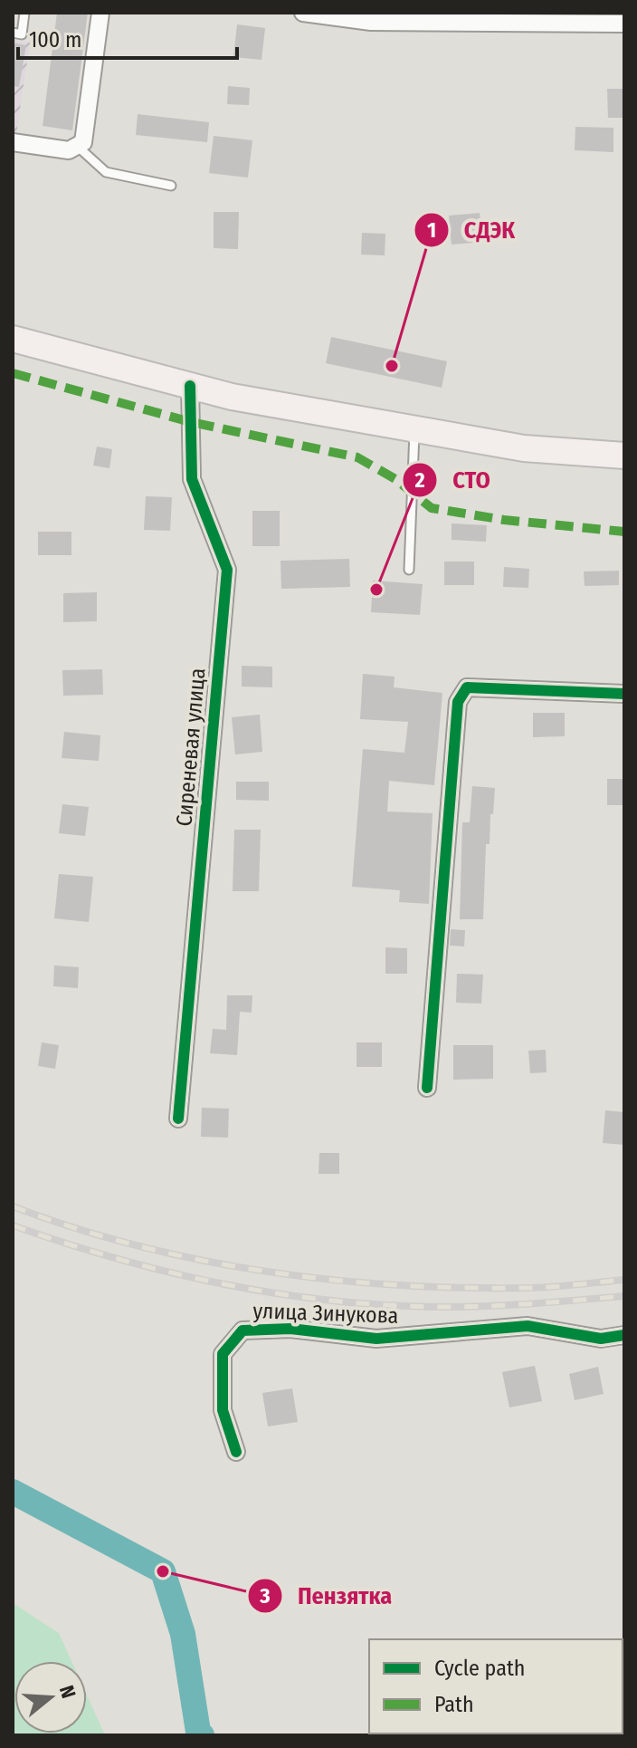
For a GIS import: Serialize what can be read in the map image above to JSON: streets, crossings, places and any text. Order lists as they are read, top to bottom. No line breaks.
{"streets":{"street":["Сиреневая улица","улица Зинукова"]},"places":["СДЭК","СТО","Пензятка"],"legend":["Cycle path","Path"],"scale_bar":"100 m","north":"right"}
